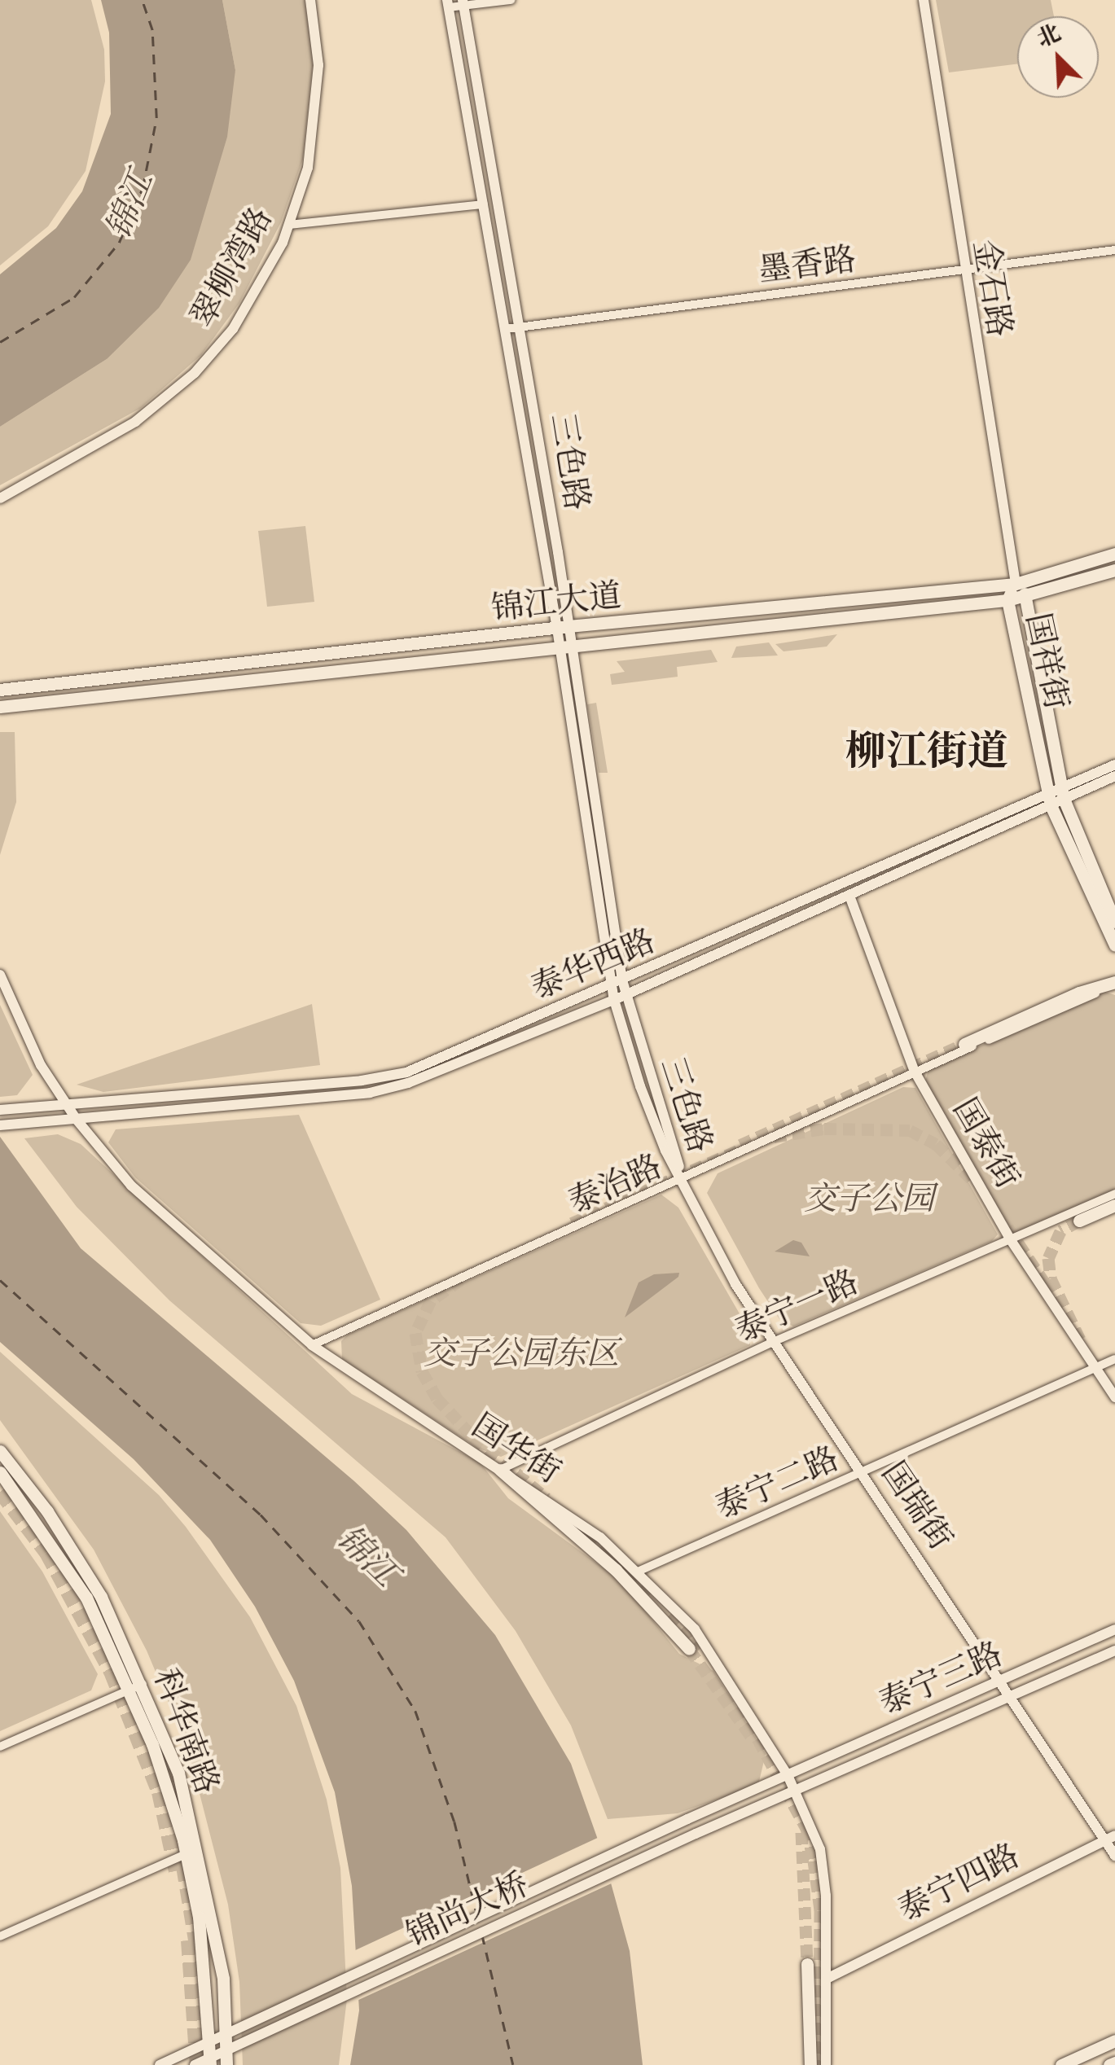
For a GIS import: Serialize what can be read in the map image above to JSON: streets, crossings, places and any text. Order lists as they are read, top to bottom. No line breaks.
{"streets":{"main road":["锦江大道","国祥街","科华南路"],"street":["墨香路","翠柳湾路","金石路","三色路","泰华西路","国泰街","泰治路","泰宁一路","国华街","泰宁二路","国瑞街","泰宁三路","泰宁四路","锦尚大桥"]},"crossings":[["墨香路","金石路"],["墨香路","三色路"],["金石路","锦江大道"],["金石路","国祥街"],["三色路","锦江大道"],["三色路","泰华西路"],["三色路","泰治路"],["三色路","国瑞街"],["锦江大道","国祥街"],["国祥街","泰华西路"],["泰华西路","国泰街"],["泰华西路","国华街"],["国泰街","泰治路"],["国泰街","泰宁一路"],["国泰街","泰宁二路"],["泰治路","国华街"],["泰治路","国瑞街"],["泰宁一路","国华街"],["泰宁一路","国瑞街"],["国华街","泰宁二路"],["国华街","泰宁三路"],["国华街","泰宁四路"],["泰宁二路","国瑞街"],["国瑞街","泰宁三路"],["国瑞街","泰宁四路"],["泰宁三路","锦尚大桥"],["科华南路","锦尚大桥"]],"districts":["柳江街道"],"water":["锦江"],"parks":["交子公园","交子公园东区"],"north":"top left"}
